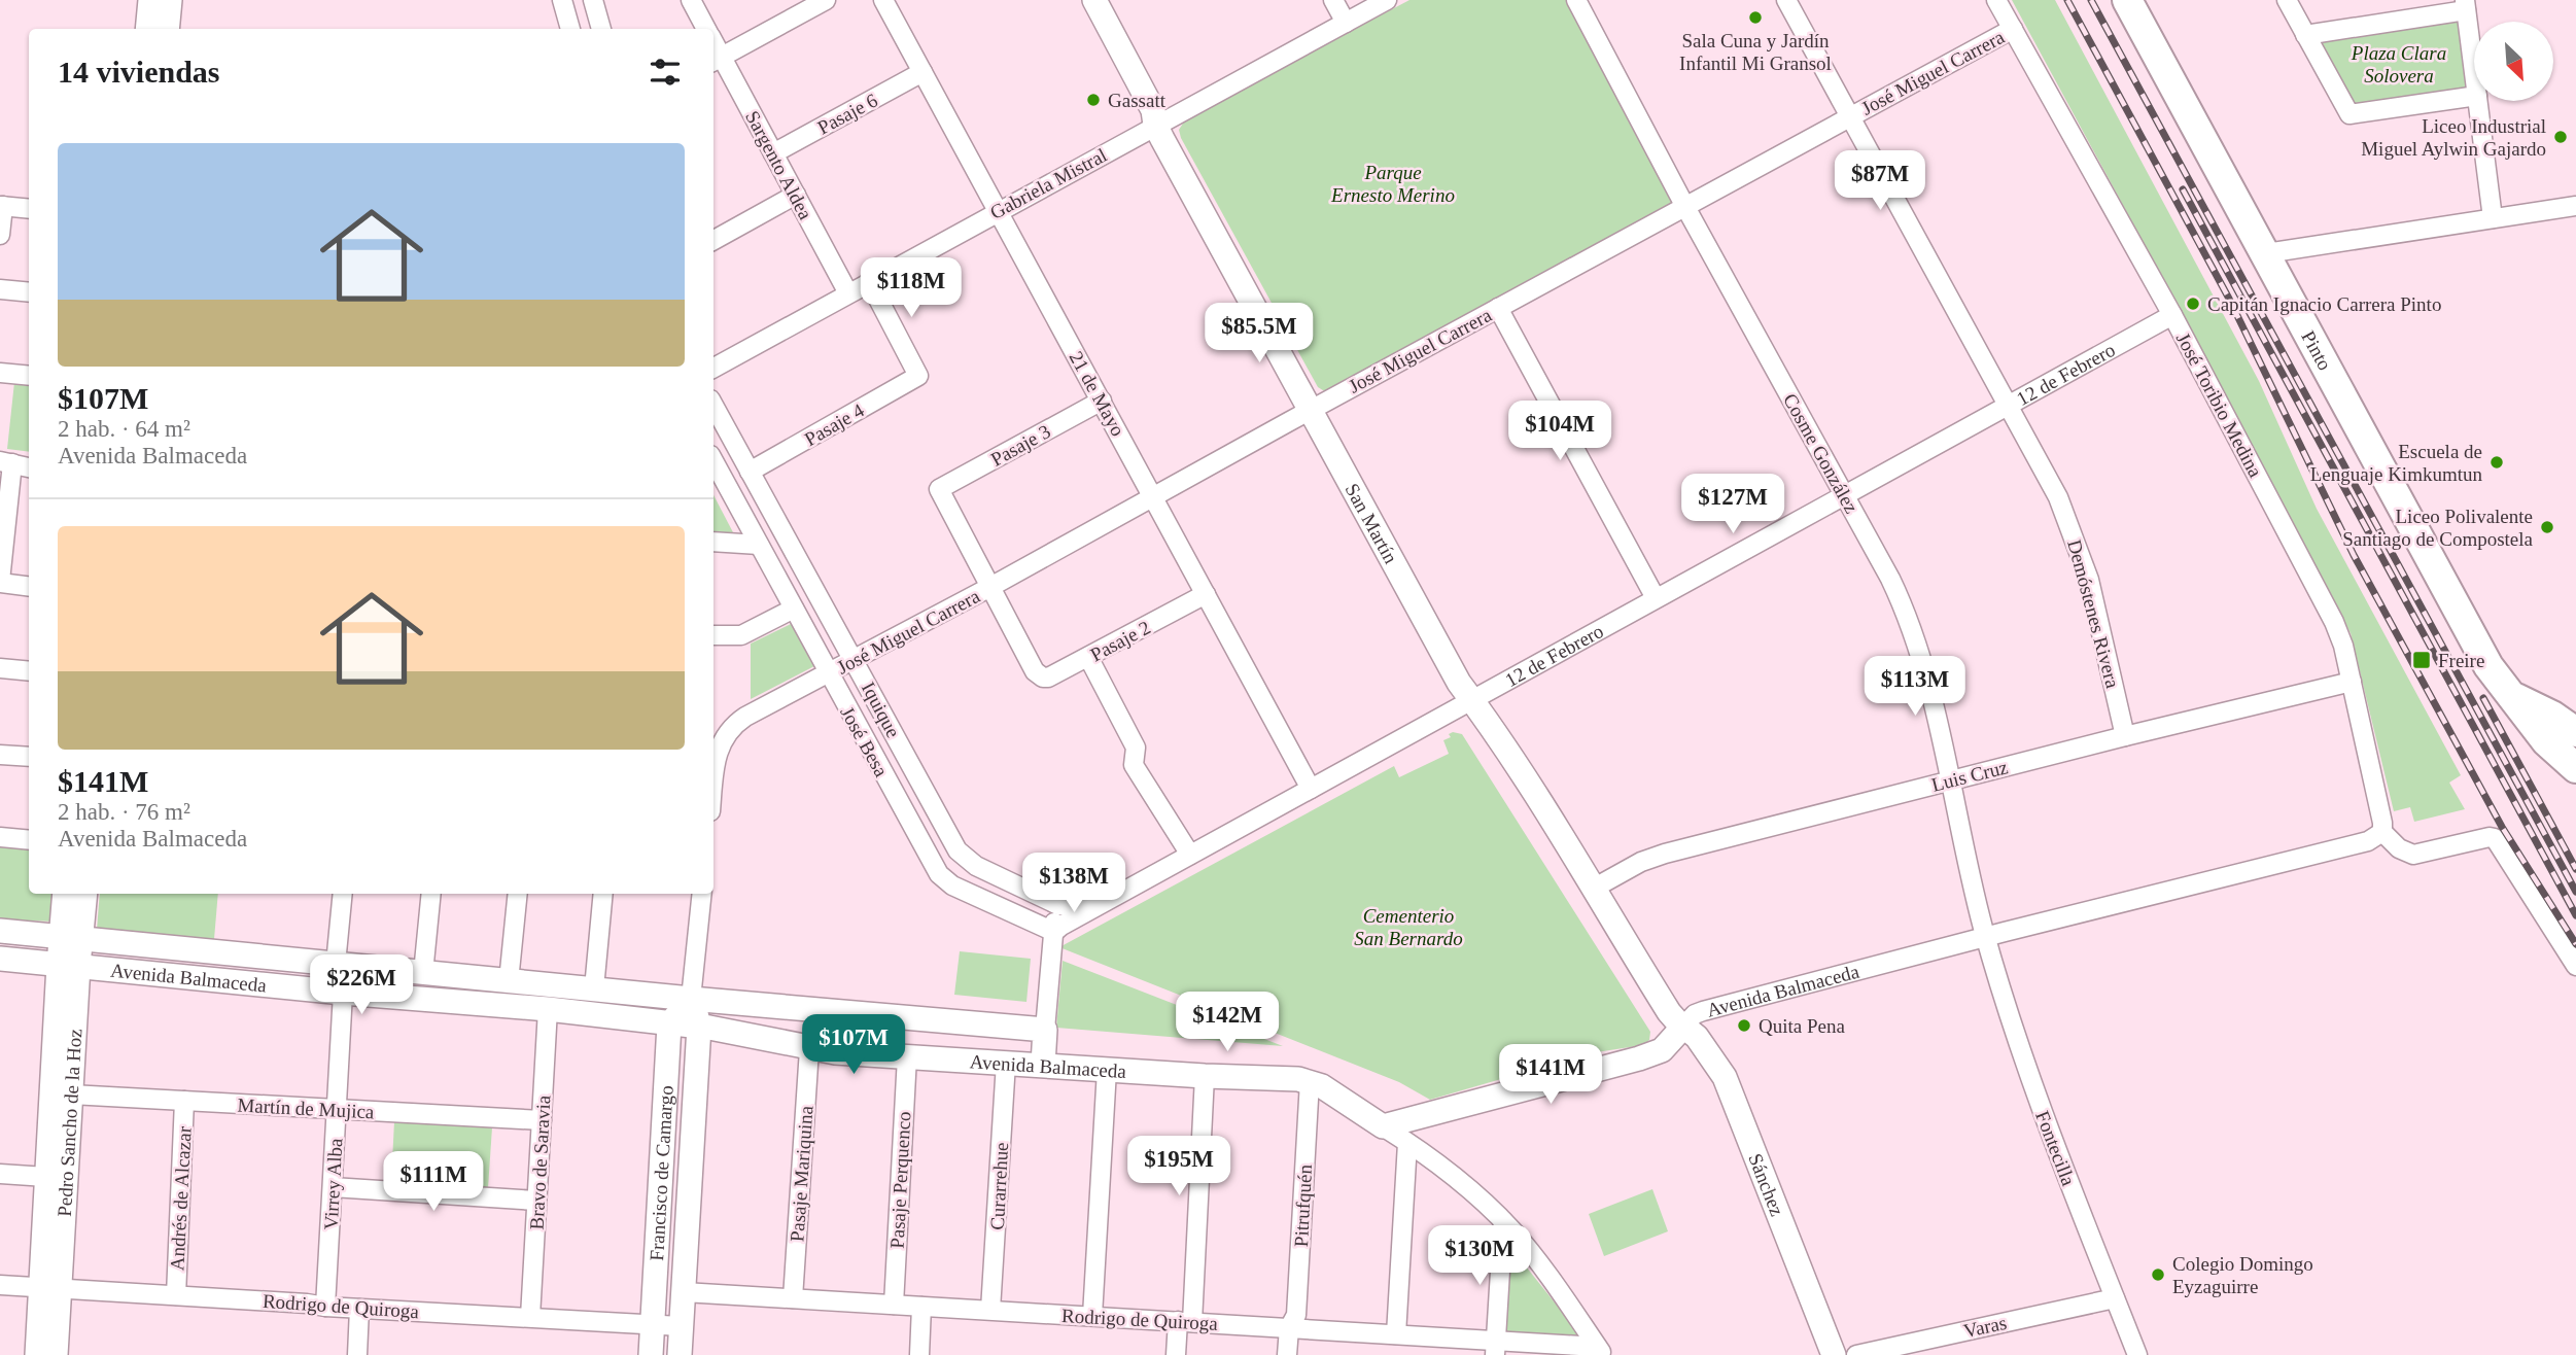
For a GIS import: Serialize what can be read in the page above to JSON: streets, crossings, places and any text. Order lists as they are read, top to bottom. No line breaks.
{"streets":{"main road":["Pinto"],"street":["José Miguel Carrera","Pasaje 6","Sargento Aldea","Gabriela Mistral","12 de Febrero","21 de Mayo","José Toribio Medina","Pasaje 4","Pasaje 3","Cosme González","San Martín","Demóstenes Rivera","Pasaje 2","Iquique","José Besa","Luis Cruz","Avenida Balmaceda","Martín de Mujica","Pedro Sancho de la Hoz","Fontecilla","Bravo de Saravia","Francisco de Camargo","Pasaje Mariquina","Pasaje Perquenco","Virrey Alba","Sánchez","Curarrehue","Andrés de Alcazar","Pitrufquén","Rodrigo de Quiroga","Varas"]},"crossings":[["José Miguel Carrera","21 de Mayo"],["José Miguel Carrera","José Toribio Medina"],["José Miguel Carrera","Pasaje 3"],["José Miguel Carrera","Cosme González"],["José Miguel Carrera","San Martín"],["José Miguel Carrera","Demóstenes Rivera"],["José Miguel Carrera","Pasaje 2"],["José Miguel Carrera","Iquique"],["José Miguel Carrera","José Besa"],["Pasaje 6","Sargento Aldea"],["Pasaje 6","21 de Mayo"],["Sargento Aldea","Gabriela Mistral"],["Gabriela Mistral","21 de Mayo"],["Gabriela Mistral","Pasaje 4"],["Gabriela Mistral","San Martín"],["12 de Febrero","21 de Mayo"],["12 de Febrero","José Toribio Medina"],["12 de Febrero","Cosme González"],["12 de Febrero","San Martín"],["12 de Febrero","Demóstenes Rivera"],["12 de Febrero","Iquique"],["12 de Febrero","José Besa"],["21 de Mayo","Pasaje 3"],["21 de Mayo","Pasaje 2"],["José Toribio Medina","Luis Cruz"],["José Toribio Medina","Avenida Balmaceda"],["Pasaje 4","Iquique"],["Pasaje 3","Pasaje 2"],["Cosme González","Luis Cruz"],["Cosme González","Avenida Balmaceda"],["Cosme González","Fontecilla"],["San Martín","Luis Cruz"],["San Martín","Avenida Balmaceda"],["San Martín","Sánchez"],["Demóstenes Rivera","Luis Cruz"],["Avenida Balmaceda","Pedro Sancho de la Hoz"],["Avenida Balmaceda","Fontecilla"],["Avenida Balmaceda","Bravo de Saravia"],["Avenida Balmaceda","Francisco de Camargo"],["Avenida Balmaceda","Pasaje Mariquina"],["Avenida Balmaceda","Pasaje Perquenco"],["Avenida Balmaceda","Virrey Alba"],["Avenida Balmaceda","Sánchez"],["Avenida Balmaceda","Curarrehue"],["Avenida Balmaceda","Pitrufquén"],["Martín de Mujica","Pedro Sancho de la Hoz"],["Martín de Mujica","Bravo de Saravia"],["Martín de Mujica","Virrey Alba"],["Martín de Mujica","Andrés de Alcazar"],["Pedro Sancho de la Hoz","Rodrigo de Quiroga"],["Fontecilla","Varas"],["Bravo de Saravia","Rodrigo de Quiroga"],["Francisco de Camargo","Rodrigo de Quiroga"],["Pasaje Mariquina","Rodrigo de Quiroga"],["Pasaje Perquenco","Rodrigo de Quiroga"],["Virrey Alba","Rodrigo de Quiroga"],["Curarrehue","Rodrigo de Quiroga"],["Andrés de Alcazar","Rodrigo de Quiroga"],["Pitrufquén","Rodrigo de Quiroga"]],"parks":["Plaza Clara Solovera","Parque Ernesto Merino","Cementerio San Bernardo"],"places":{"other":["Sala Cuna y Jardín Infantil Mi Gransol","Gassatt","Liceo Industrial Miguel Aylwin Gajardo","Capitán Ignacio Carrera Pinto","Escuela de Lenguaje Kimkumtun","Liceo Polivalente Santiago de Compostela","Quita Pena","Colegio Domingo Eyzaguirre"],"transit":["Freire"]},"north":"bottom right","page":{"heading":"14 viviendas","list":[{"name":"$107M","note":"2 hab. · 64 m² · Avenida Balmaceda"},{"name":"$141M","note":"2 hab. · 76 m² · Avenida Balmaceda"}],"price":["$87M","$118M","$85.5M","$104M","$127M","$113M","$138M","$226M","$142M","$107M","$141M","$195M","$111M","$130M"]}}
